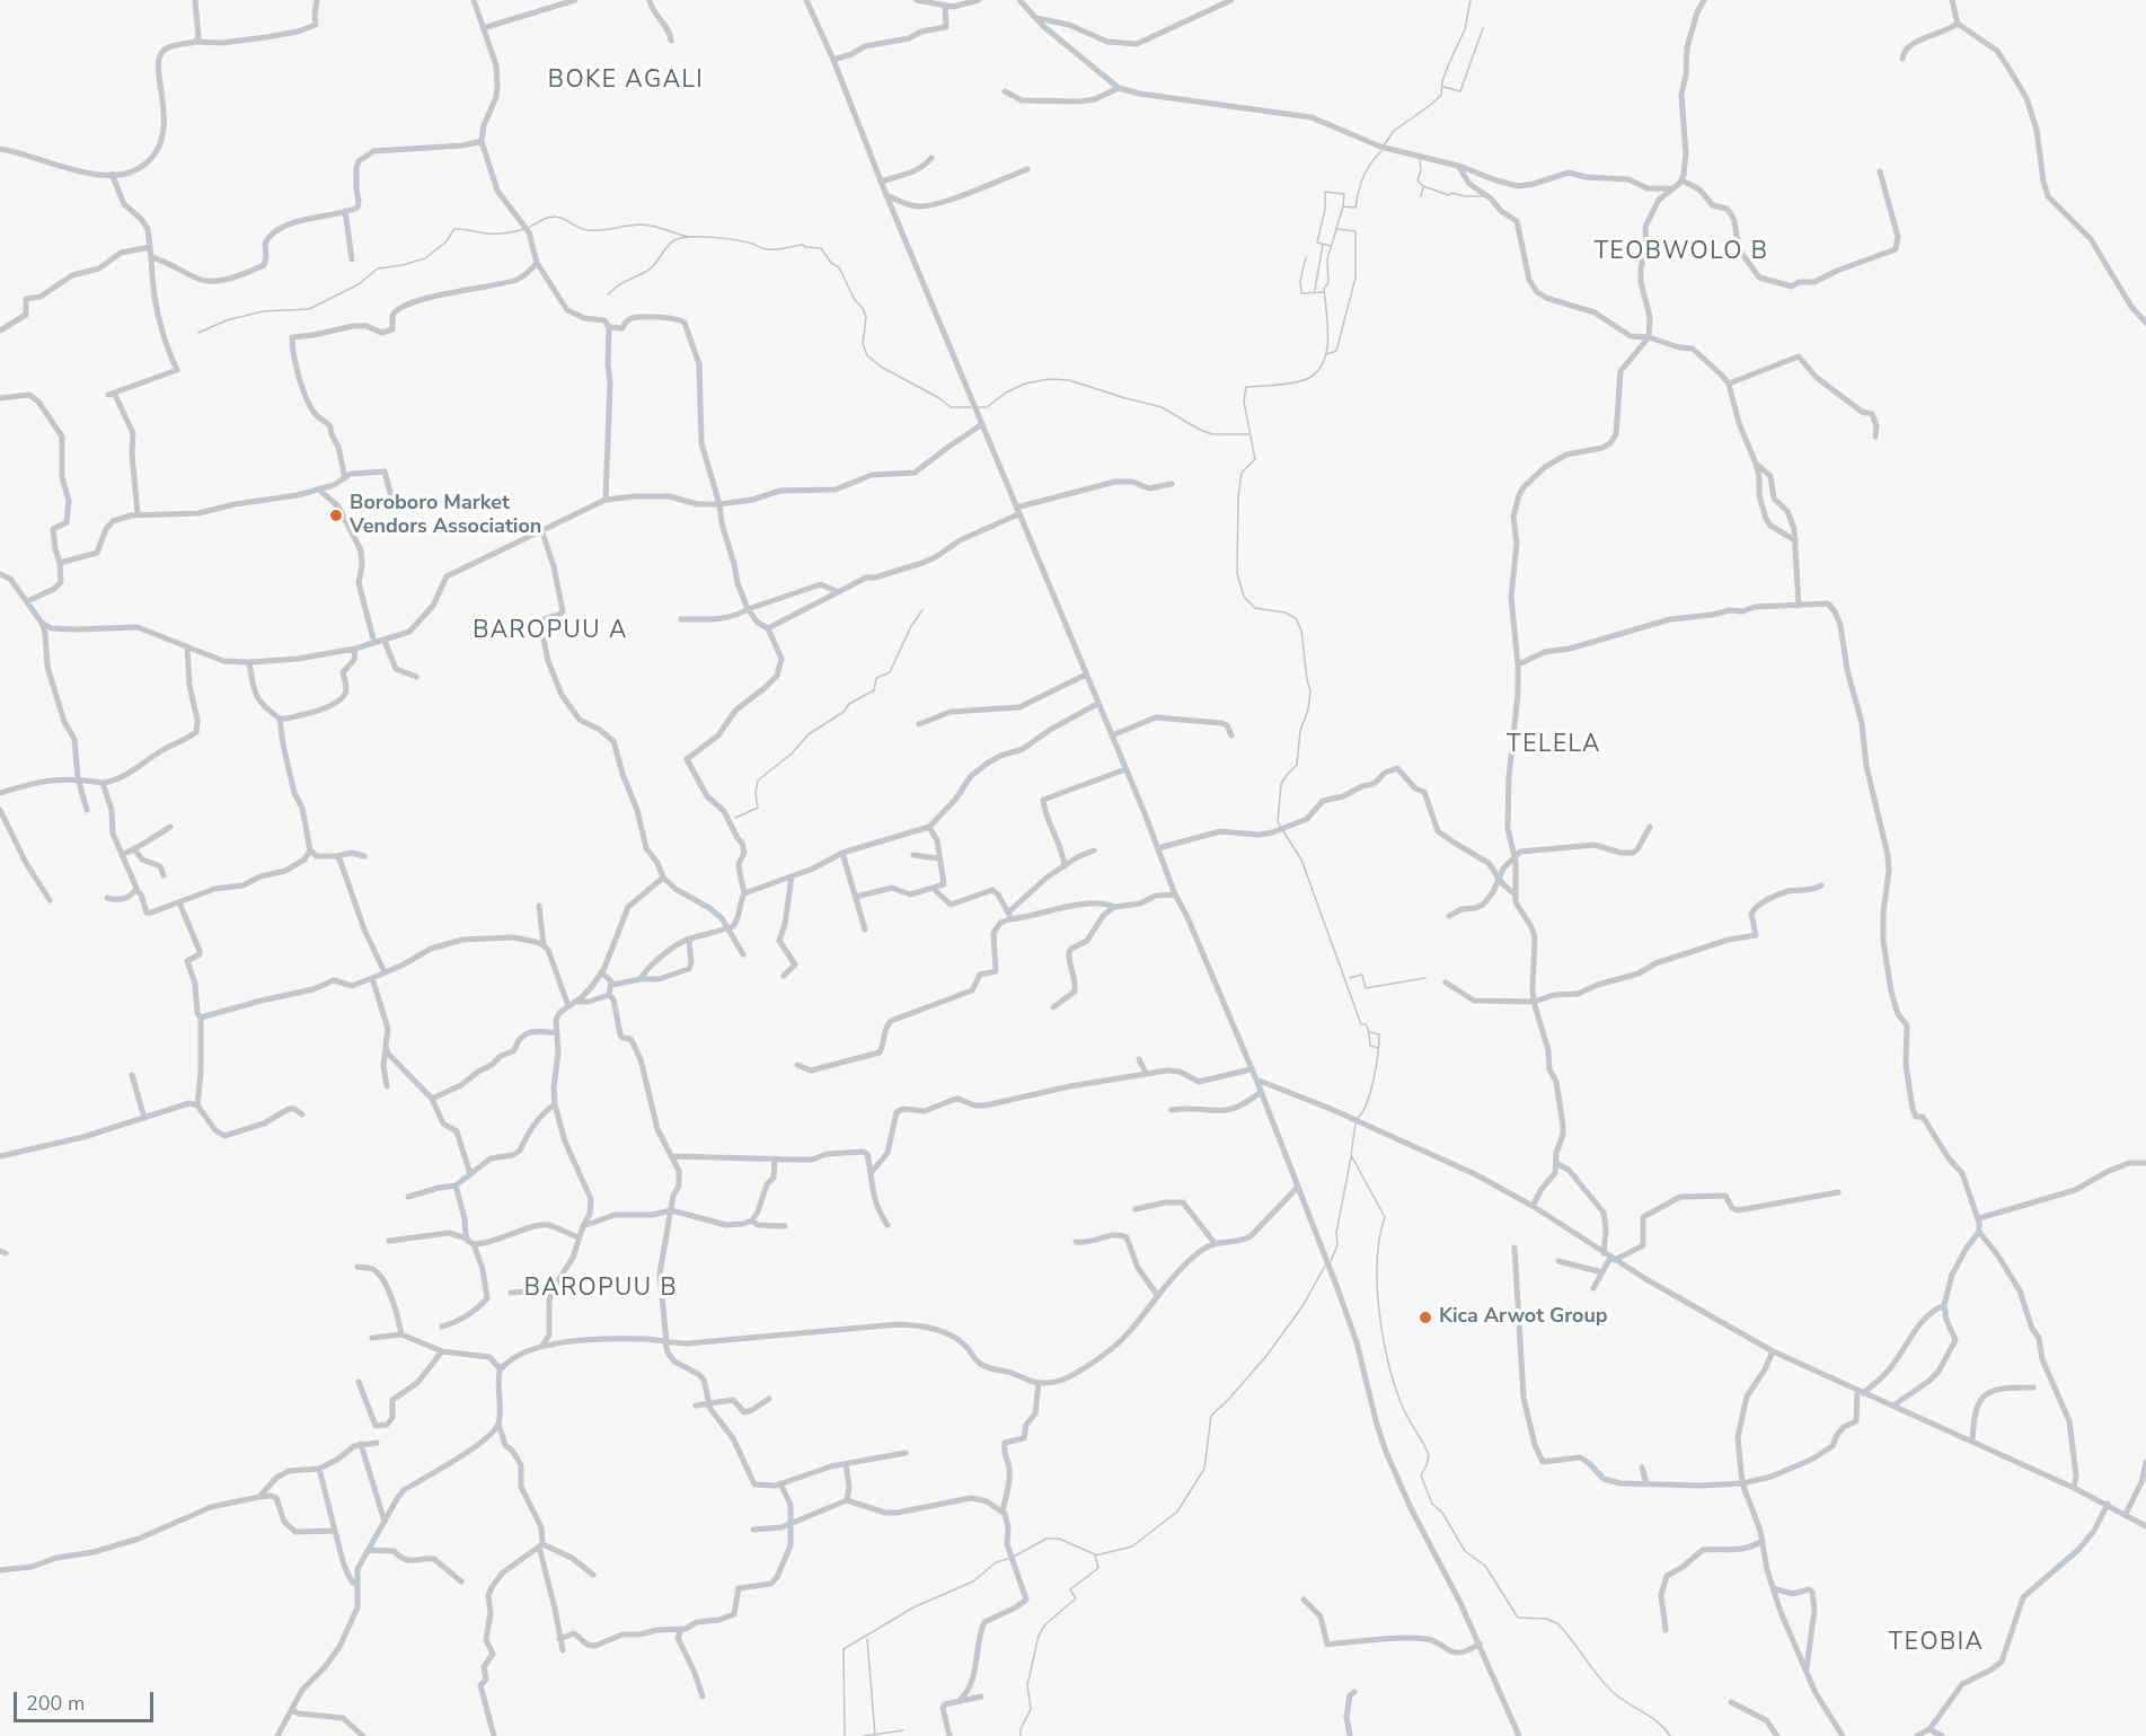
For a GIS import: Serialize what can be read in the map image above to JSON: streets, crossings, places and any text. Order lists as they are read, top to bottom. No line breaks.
{"districts":["BOKE AGALI","TEOBWOLO B","BAROPUU A","TELELA","BAROPUU B","TEOBIA"],"places":["Boroboro Market Vendors Association","Kica Arwot Group"],"scale_bar":"200 m"}
